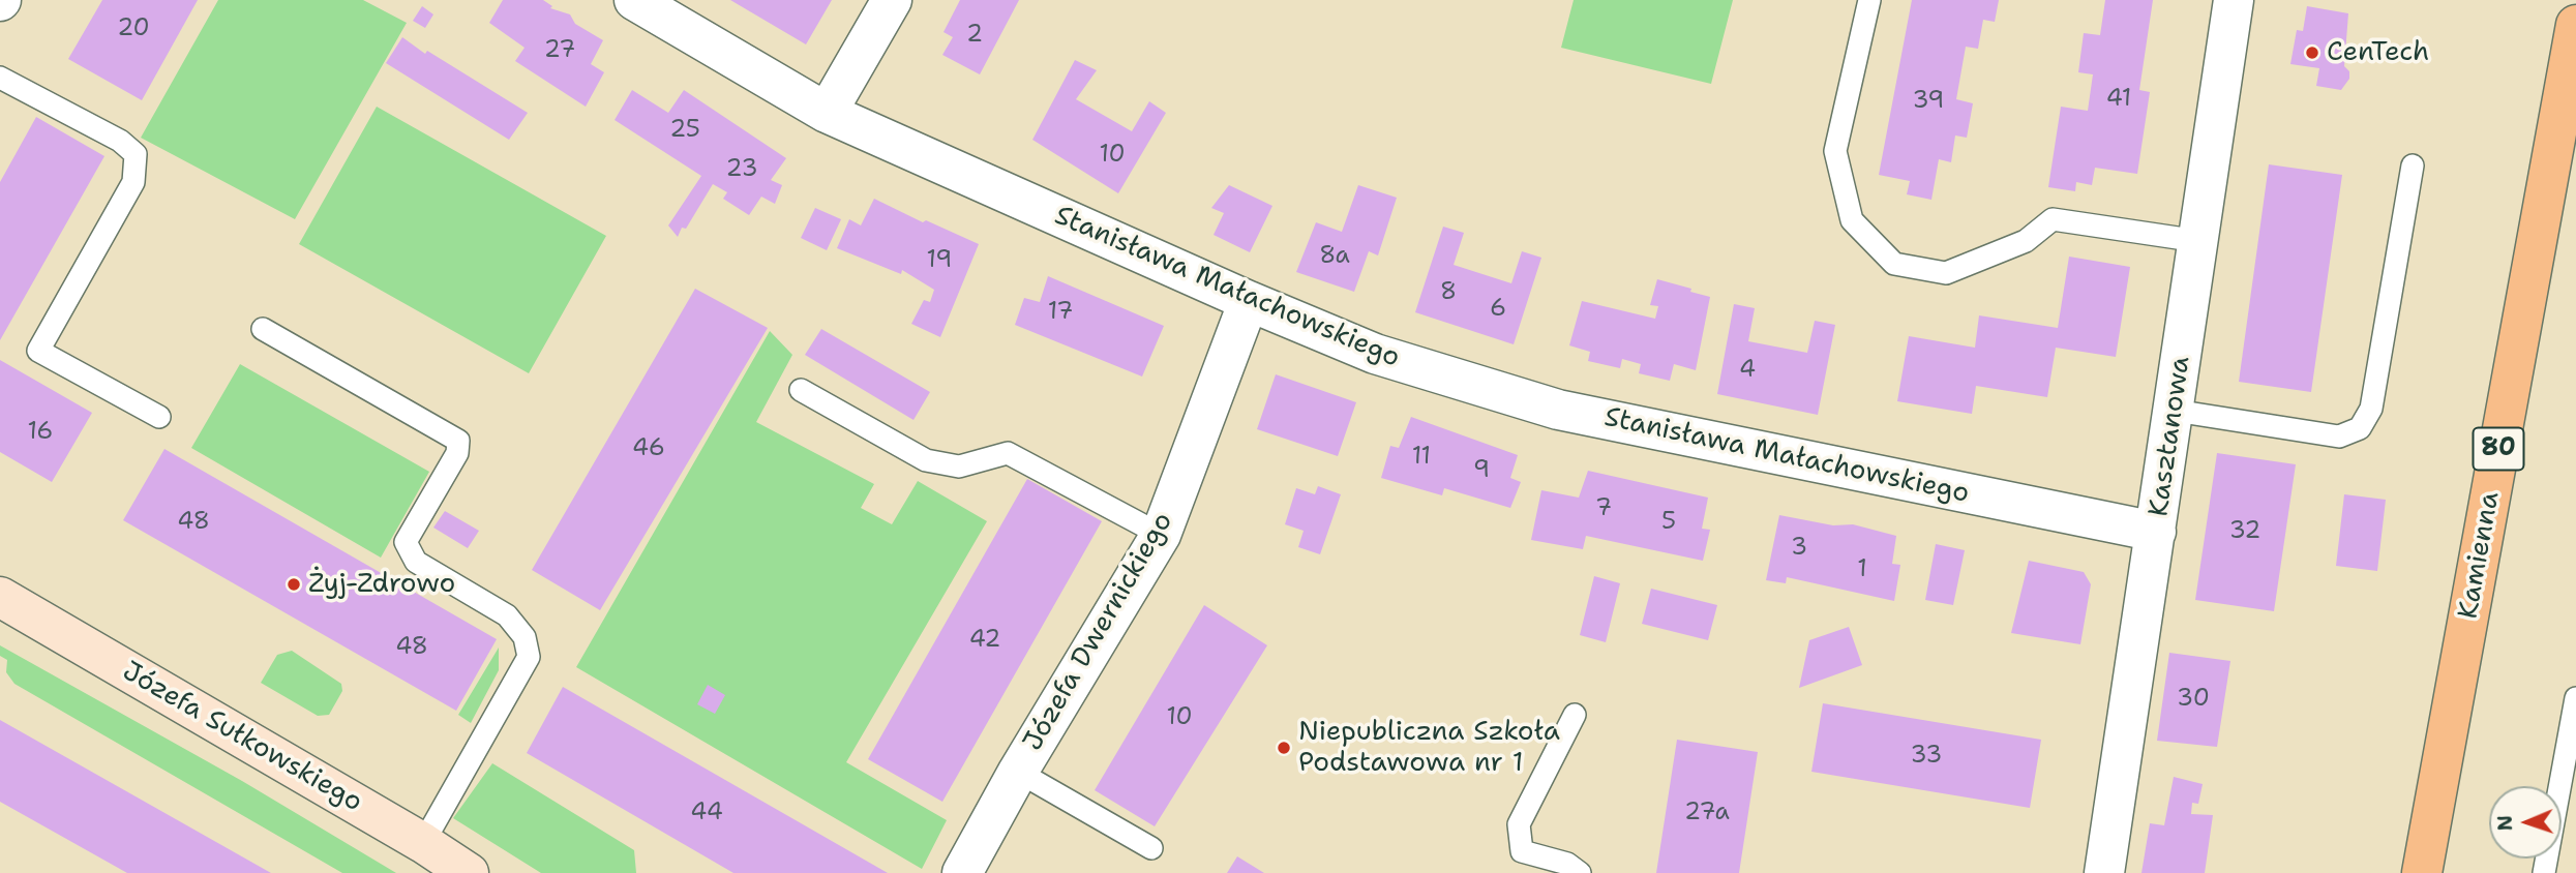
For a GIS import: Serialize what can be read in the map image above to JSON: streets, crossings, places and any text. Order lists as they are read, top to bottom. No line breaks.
{"streets":{"main road":["80","Kamienna"],"street":["Stanisława Małachowskiego","Kasztanowa","Józefa Dwernickiego","Józefa Sułkowskiego"]},"crossings":[["Stanisława Małachowskiego","Kasztanowa"],["Stanisława Małachowskiego","Józefa Dwernickiego"]],"places":["CenTech","Żyj-Zdrowo","Niepubliczna Szkoła Podstawowa nr 1"],"house_numbers":["20","2","27","41","39","25","10","23","8a","19","8","6","17","4","16","46","11","9","7","48","5","32","3","1","42","48","30","10","33","44","27a"],"north":"left"}
